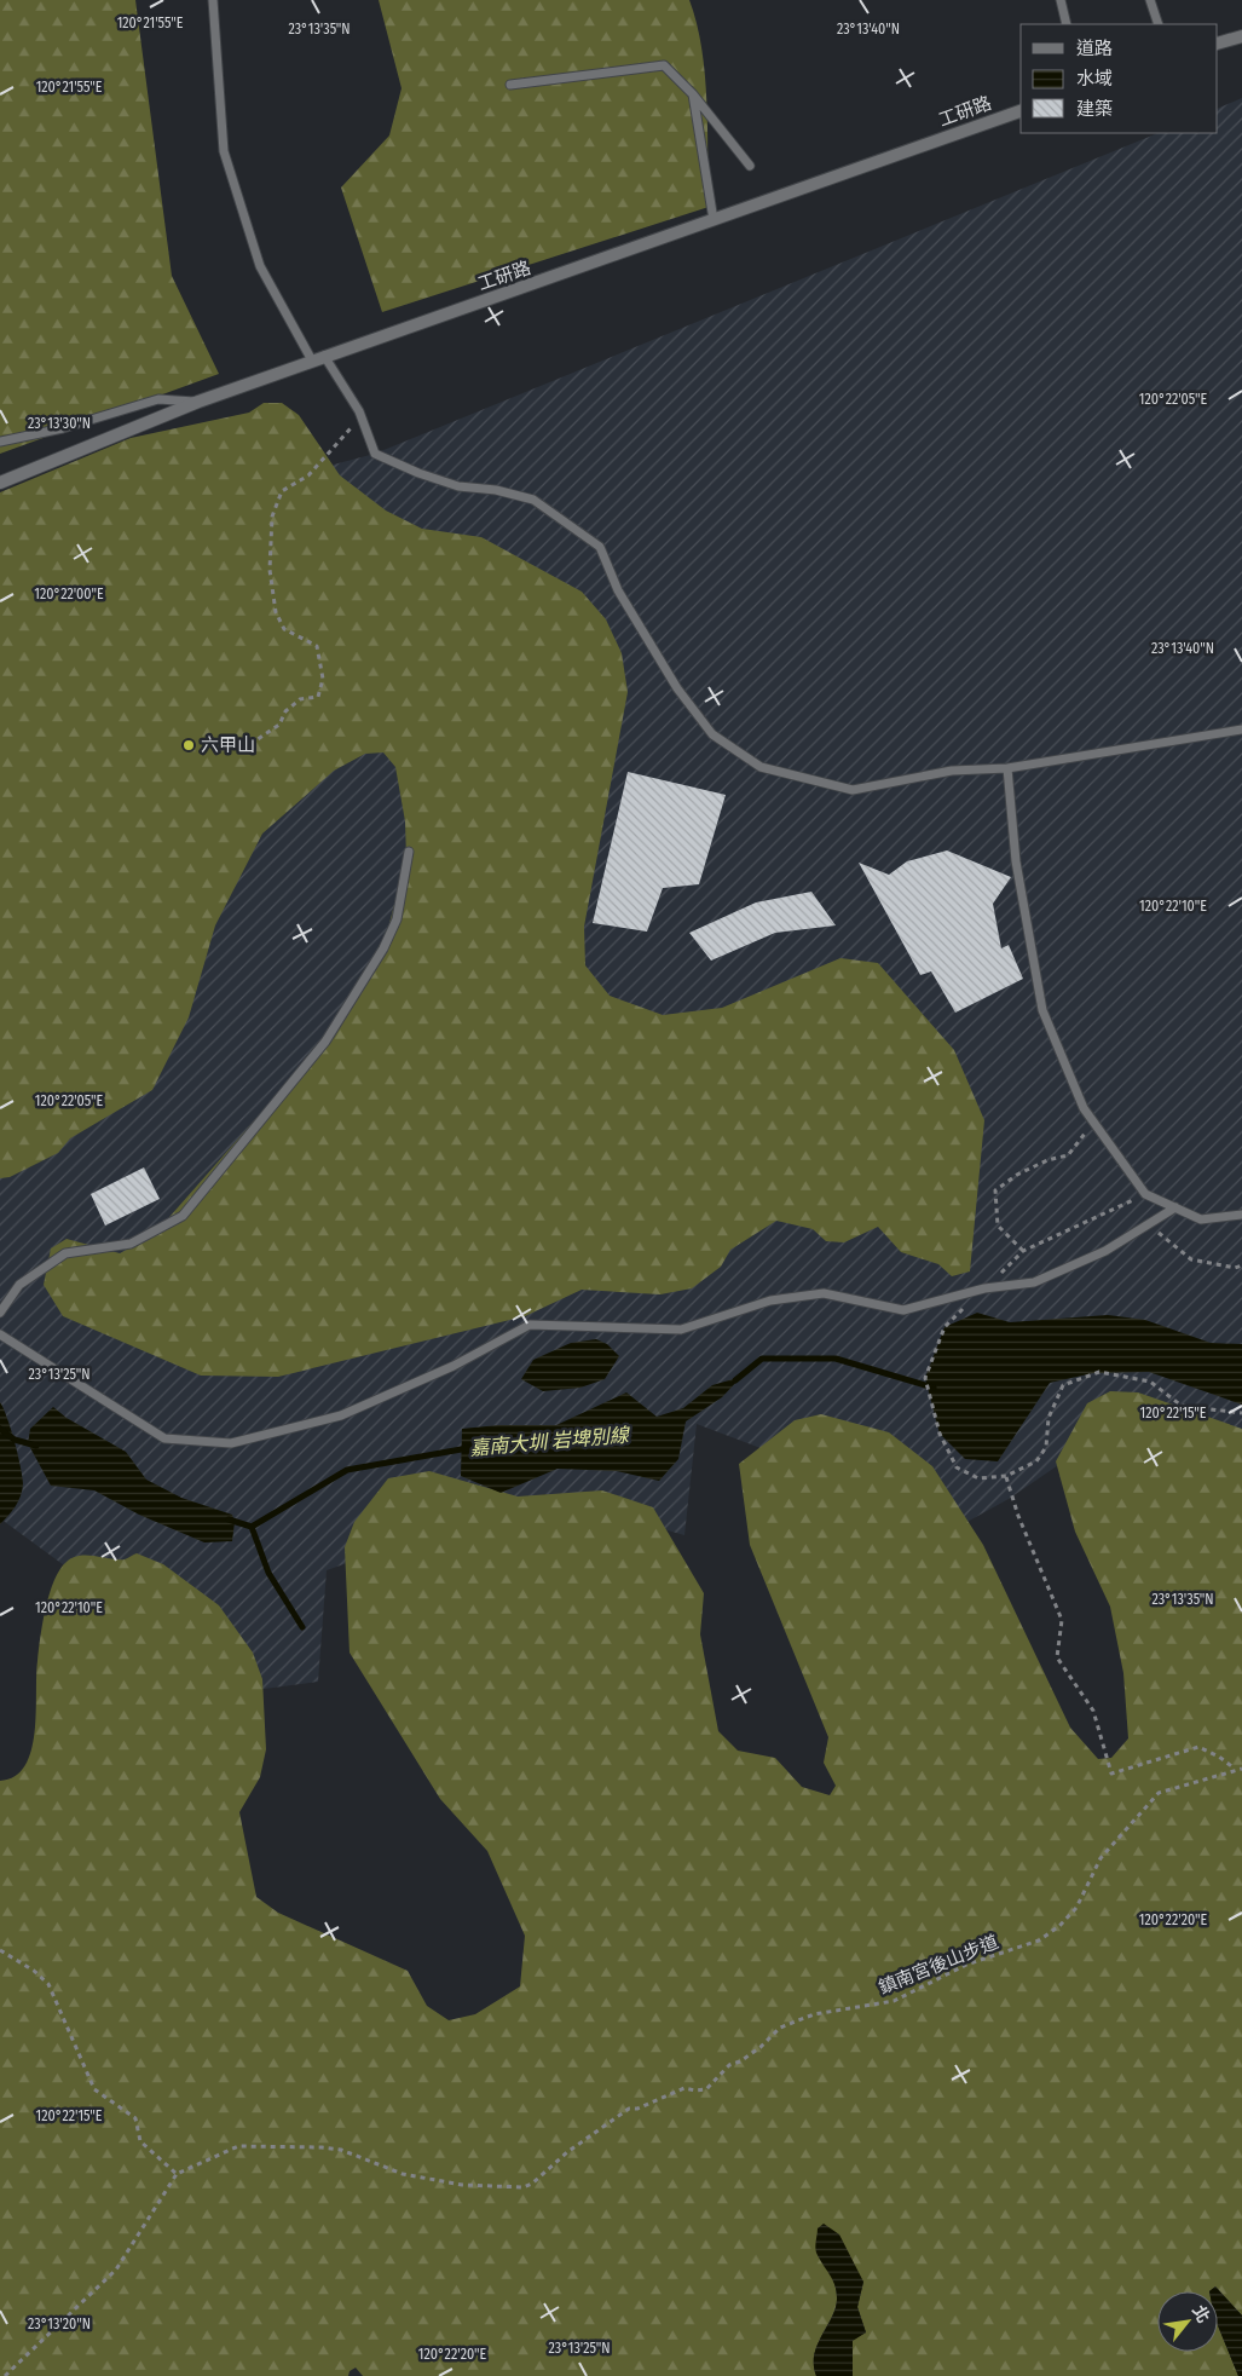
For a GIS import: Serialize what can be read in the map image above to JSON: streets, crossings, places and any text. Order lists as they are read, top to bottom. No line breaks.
{"streets":{"street":["工研路"],"path":["鎮南宮後山步道"]},"water":["嘉南大圳 岩埤別線"],"places":["六甲山"],"legend":["道路","水域","建築"],"north":"top right","coordinates":["120°21'55\"E","23°13'35\"N","23°13'40\"N","120°22'05\"E","23°13'30\"N","120°22'00\"E","120°22'10\"E","23°13'25\"N","120°22'15\"E","120°22'20\"E","23°13'20\"N"]}
